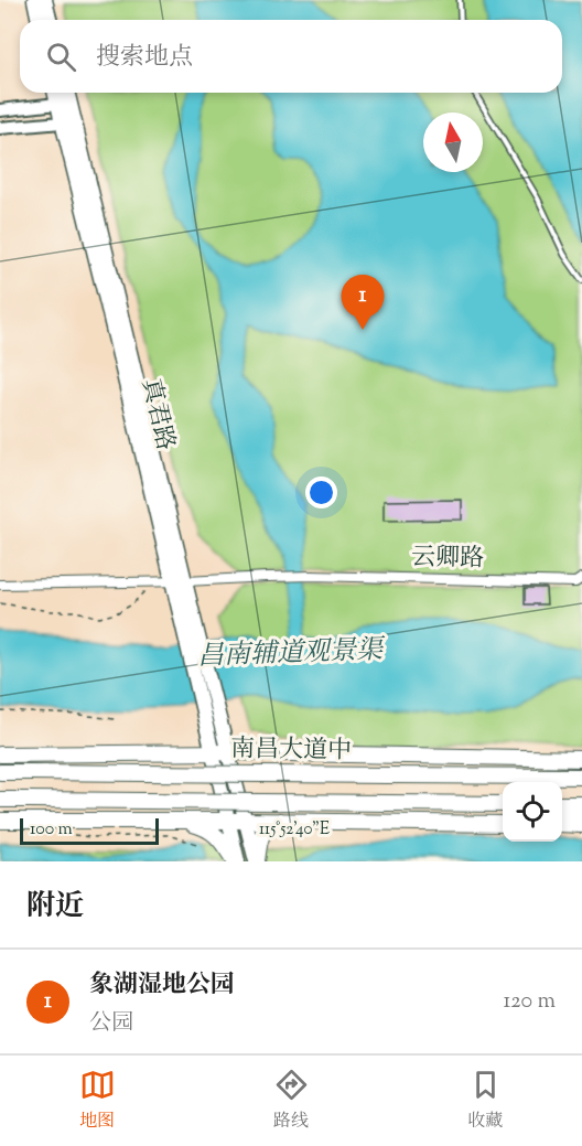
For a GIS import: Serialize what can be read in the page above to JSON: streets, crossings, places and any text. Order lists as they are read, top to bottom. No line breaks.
{"streets":{"highway":["南昌大道中"],"main road":["真君路"],"street":["云卿路"]},"crossings":[["真君路","云卿路"]],"water":["昌南辅道观景渠"],"scale_bar":"100 m","north":"top","page":{"search":"搜索地点","pins":"1","scale":"100 m","heading":"附近","list":[{"mark":"1","name":"象湖湿地公园","note":"公园","value":"120 m"}],"nav":["地图","路线","收藏"]},"coordinates":["115°52'40\"E"]}
